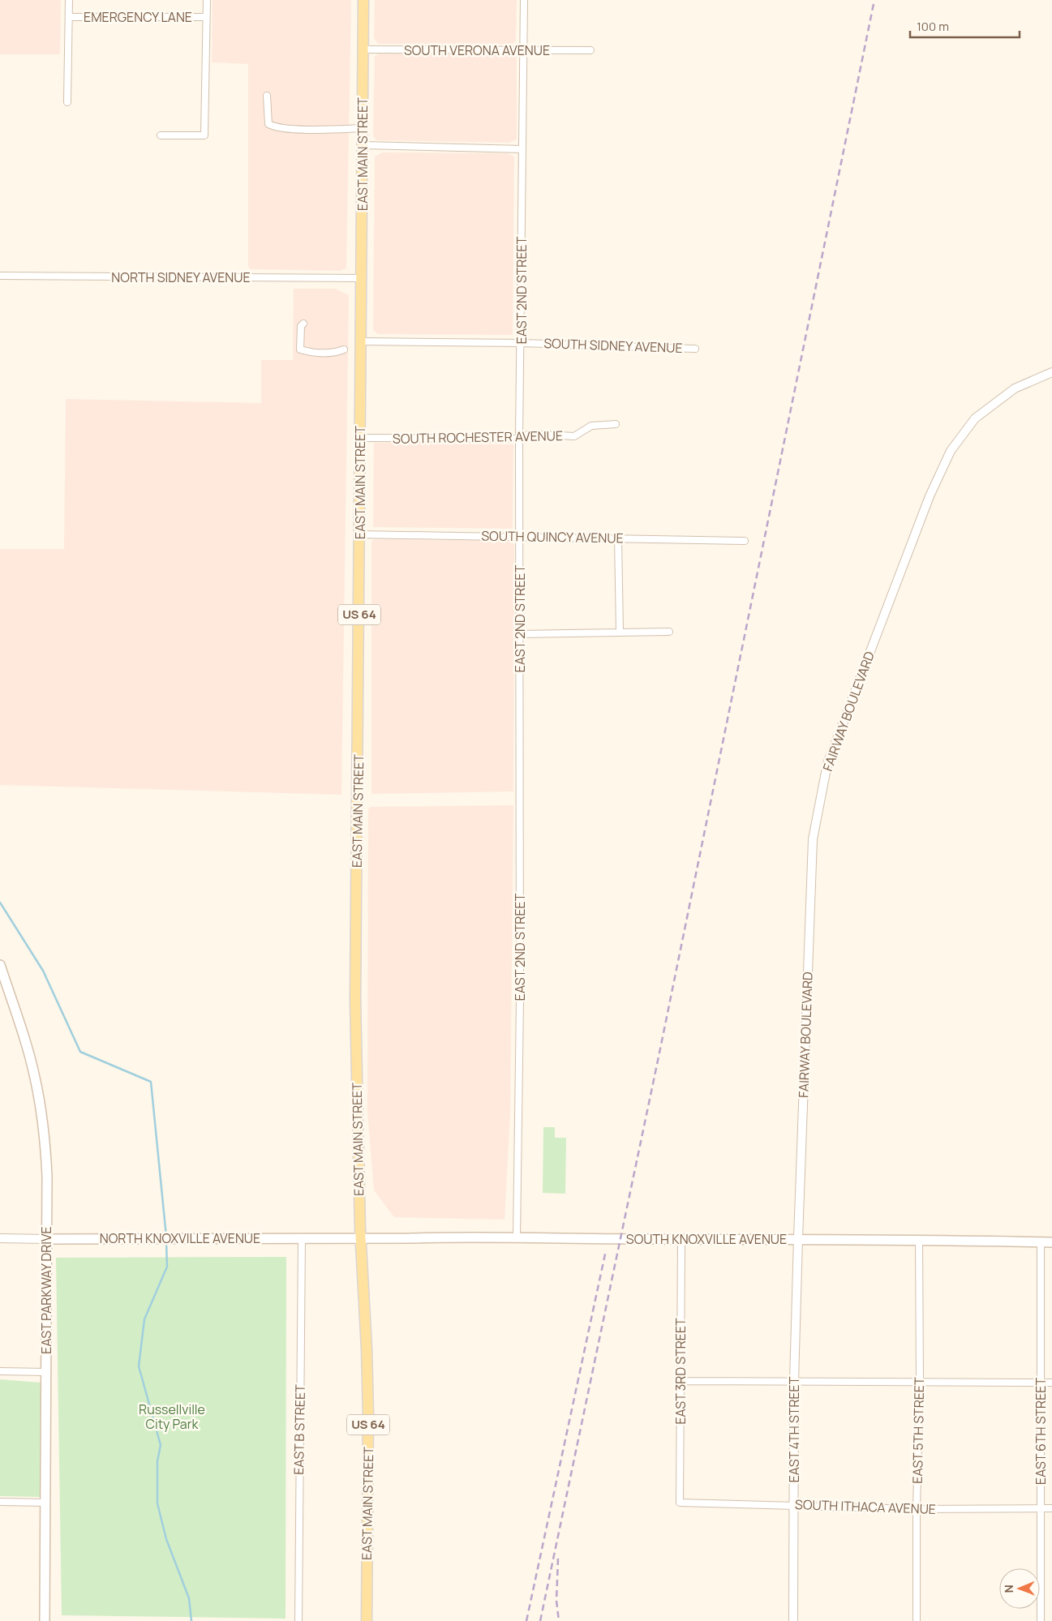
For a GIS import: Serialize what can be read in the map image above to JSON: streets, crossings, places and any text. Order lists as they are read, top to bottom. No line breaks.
{"streets":{"main road":["EAST MAIN STREET","US 64","NORTH KNOXVILLE AVENUE","SOUTH KNOXVILLE AVENUE","EAST PARKWAY DRIVE"],"street":["EMERGENCY LANE","SOUTH VERONA AVENUE","NORTH SIDNEY AVENUE","EAST 2ND STREET","SOUTH SIDNEY AVENUE","SOUTH ROCHESTER AVENUE","SOUTH QUINCY AVENUE","FAIRWAY BOULEVARD","EAST 3RD STREET","EAST B STREET","EAST 4TH STREET","EAST 5TH STREET","EAST 6TH STREET","SOUTH ITHACA AVENUE"]},"crossings":[["SOUTH VERONA AVENUE","EAST MAIN STREET"],["SOUTH VERONA AVENUE","EAST 2ND STREET"],["EAST MAIN STREET","NORTH SIDNEY AVENUE"],["EAST MAIN STREET","SOUTH SIDNEY AVENUE"],["EAST MAIN STREET","SOUTH ROCHESTER AVENUE"],["EAST MAIN STREET","SOUTH QUINCY AVENUE"],["EAST MAIN STREET","NORTH KNOXVILLE AVENUE"],["EAST MAIN STREET","SOUTH KNOXVILLE AVENUE"],["EAST 2ND STREET","SOUTH SIDNEY AVENUE"],["EAST 2ND STREET","SOUTH ROCHESTER AVENUE"],["EAST 2ND STREET","SOUTH QUINCY AVENUE"],["EAST 2ND STREET","SOUTH KNOXVILLE AVENUE"],["FAIRWAY BOULEVARD","SOUTH KNOXVILLE AVENUE"],["FAIRWAY BOULEVARD","EAST 4TH STREET"],["NORTH KNOXVILLE AVENUE","SOUTH KNOXVILLE AVENUE"],["NORTH KNOXVILLE AVENUE","EAST PARKWAY DRIVE"],["NORTH KNOXVILLE AVENUE","EAST B STREET"],["SOUTH KNOXVILLE AVENUE","EAST 3RD STREET"],["SOUTH KNOXVILLE AVENUE","EAST 4TH STREET"],["SOUTH KNOXVILLE AVENUE","EAST 5TH STREET"],["SOUTH KNOXVILLE AVENUE","EAST 6TH STREET"],["EAST 3RD STREET","SOUTH ITHACA AVENUE"],["EAST 4TH STREET","SOUTH ITHACA AVENUE"],["EAST 5TH STREET","SOUTH ITHACA AVENUE"],["EAST 6TH STREET","SOUTH ITHACA AVENUE"]],"parks":["Russellville City Park"],"scale_bar":"100 m","north":"left"}
